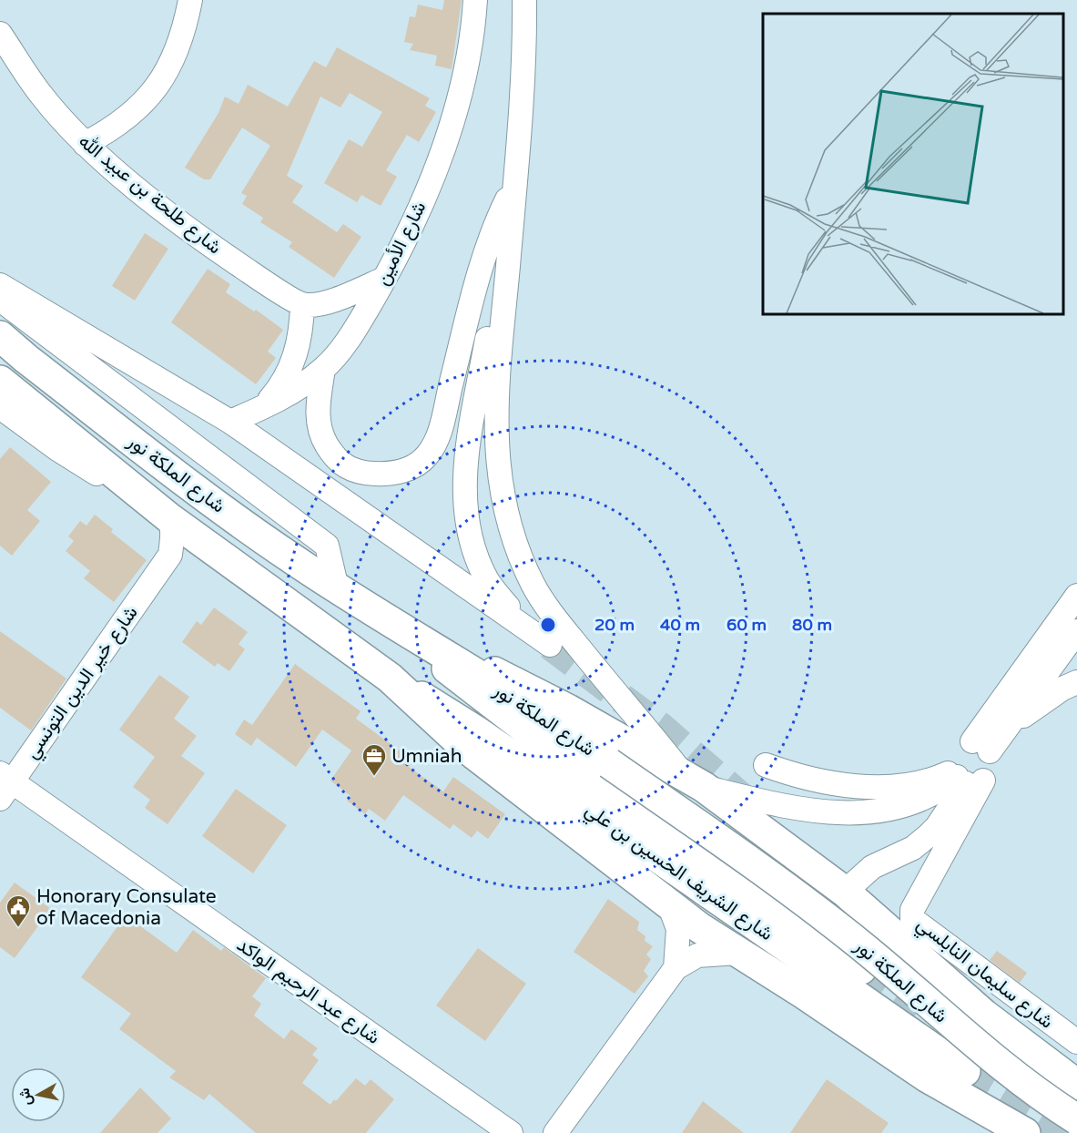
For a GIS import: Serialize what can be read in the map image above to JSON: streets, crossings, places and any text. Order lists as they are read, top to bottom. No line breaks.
{"streets":{"main road":["شارع الملكة نور","شارع الشريف الحسين بن علي"],"street":["شارع طلحة بن عبيد الله","شارع الأمين","شارع خير الدين التونسي","شارع سليمان النابلسي","شارع عبد الرحيم الواكد"]},"crossings":[["شارع الملكة نور","شارع الشريف الحسين بن علي"],["شارع خير الدين التونسي","شارع عبد الرحيم الواكد"]],"places":{"office":["Umniah"],"public building":["Honorary Consulate of Macedonia"]},"north":"left","rings":["20 m","40 m","60 m","80 m"]}
